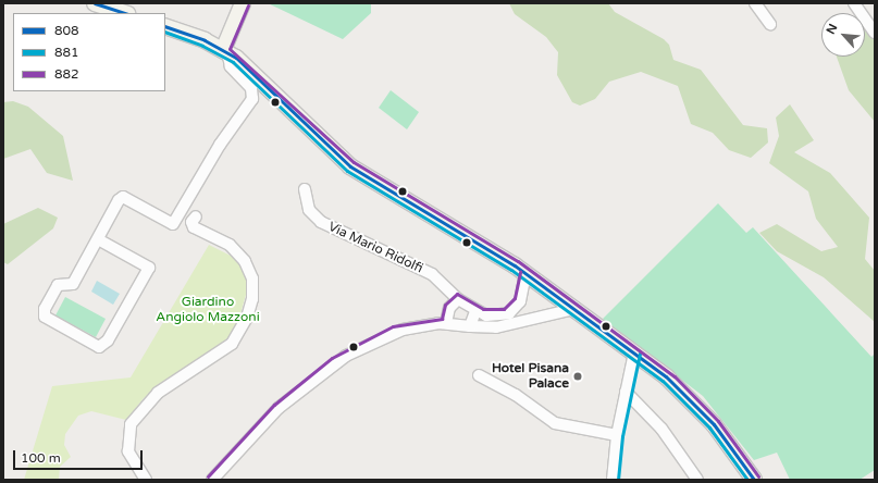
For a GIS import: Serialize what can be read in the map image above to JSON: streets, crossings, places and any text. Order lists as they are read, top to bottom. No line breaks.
{"streets":{"street":["Via Mario Ridolfi"]},"parks":["Giardino Angiolo Mazzoni"],"places":["Hotel Pisana Palace"],"lines":["transit line 808","transit line 882","transit line 881"],"legend":["808","881","882"],"scale_bar":"100 m","north":"top left"}
